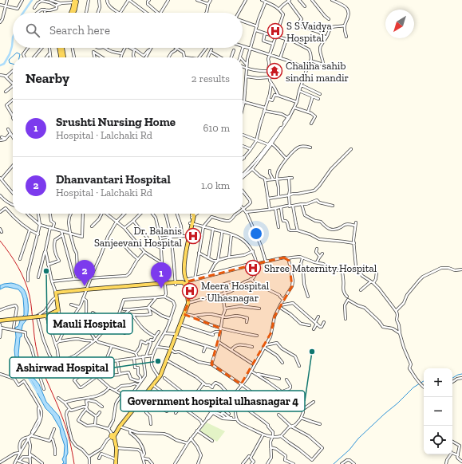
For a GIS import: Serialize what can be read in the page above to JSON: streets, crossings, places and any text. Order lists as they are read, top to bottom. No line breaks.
{"places":{"hospital":["S S Vaidya Hospital","Dr. Balanis Sanjeevani Hospital","Shree Maternity Hospital","Meera Hospital - Ulhasnagar"],"temple":["Chaliha sahib sindhi mandir"],"other":["Mauli Hospital","Government hospital ulhasnagar 4","Ashirwad Hospital"]},"north":"bottom left","page":{"search":"Search here","heading":["Nearby","2 results"],"list":[{"mark":"1","name":"Srushti Nursing Home","note":"Hospital · Lalchaki Rd","value":"610 m"},{"mark":"2","name":"Dhanvantari Hospital","note":"Hospital · Lalchaki Rd","value":"1.0 km"}],"pins":["2","1"],"map_buttons":["+","−"]}}
